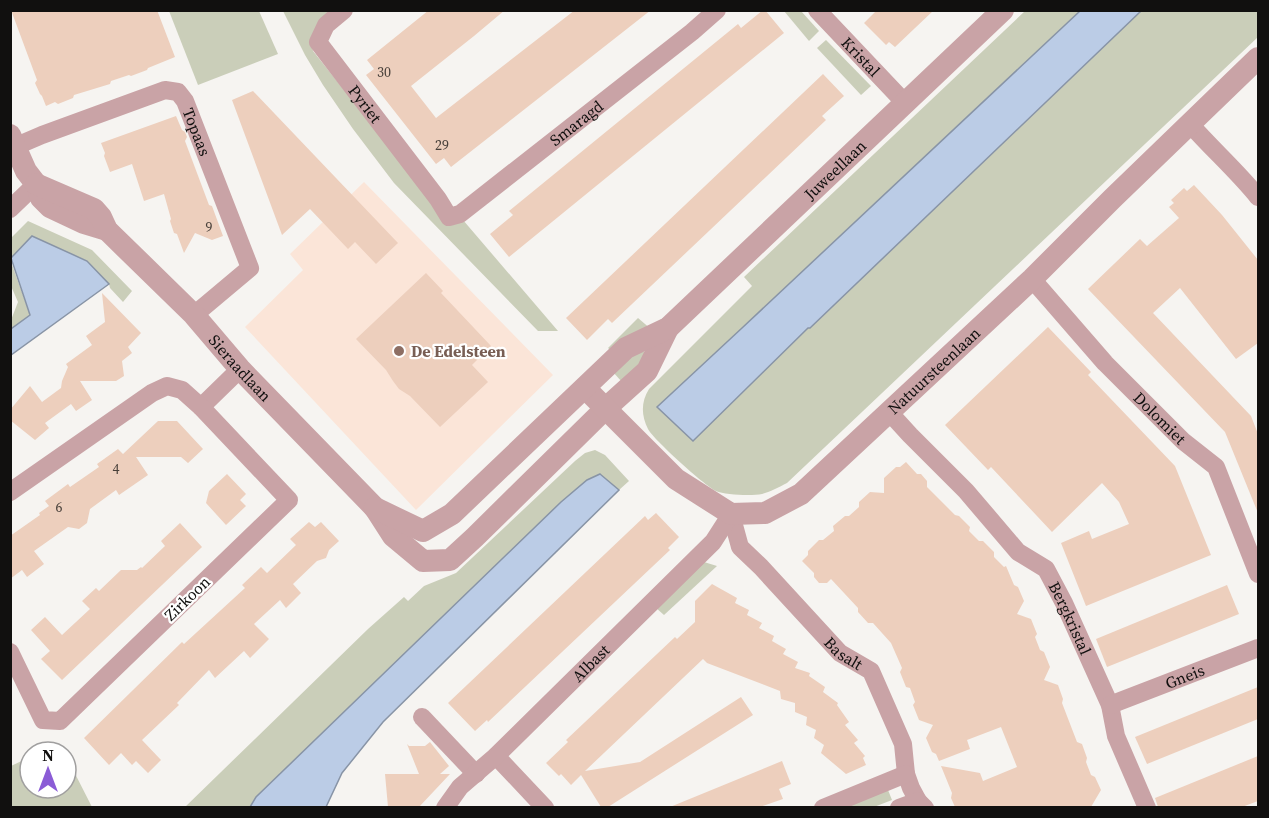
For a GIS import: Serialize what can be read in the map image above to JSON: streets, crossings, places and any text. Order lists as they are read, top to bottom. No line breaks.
{"streets":{"street":["Kristal","Pyriet","Smaragd","Topaas","Juweellaan","Sieraadlaan","Natuursteenlaan","Dolomiet","Zirkoon","Bergkristal","Basalt","Albast","Gneis"]},"crossings":[["Kristal","Juweellaan"],["Pyriet","Smaragd"],["Topaas","Sieraadlaan"],["Juweellaan","Sieraadlaan"],["Natuursteenlaan","Dolomiet"],["Natuursteenlaan","Bergkristal"],["Natuursteenlaan","Basalt"],["Natuursteenlaan","Albast"],["Bergkristal","Gneis"],["Basalt","Albast"]],"places":["De Edelsteen"],"house_numbers":["30","29","9","4","6"],"north":"top"}
